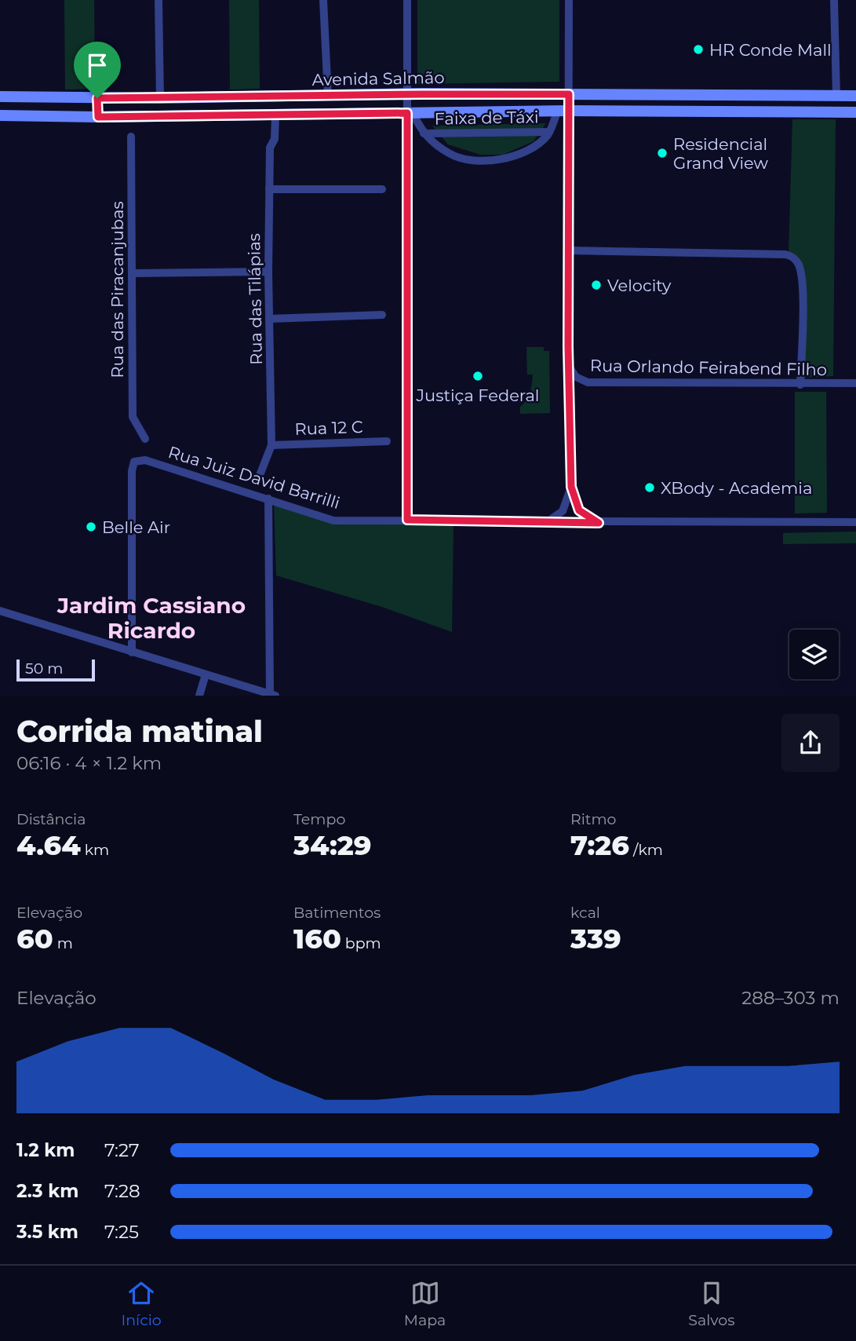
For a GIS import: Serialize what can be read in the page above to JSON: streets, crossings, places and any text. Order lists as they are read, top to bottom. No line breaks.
{"streets":{"street":["Avenida Salmão","Faixa de Táxi","Rua das Piracanjubas","Rua das Tilápias","Rua Orlando Feirabend Filho","Rua 12 C","Rua Juiz David Barrilli"]},"crossings":[["Avenida Salmão","Rua das Tilápias"],["Rua das Tilápias","Rua 12 C"]],"districts":["Jardim Cassiano Ricardo"],"places":["HR Conde Mall","Residencial Grand View","Velocity","Justiça Federal","XBody - Academia","Belle Air"],"scale_bar":"50 m","page":{"scale":"50 m","heading":["Corrida matinal","06:16 · 4 × 1.2 km"],"stats":[["Distância","4.64 km"],["Tempo","34:29"],["Ritmo","7:26 /km"],["Elevação","60 m"],["Batimentos","160 bpm"],["kcal","339"]],"chart":["Elevação","288–303 m"],"list":[{"name":"1.2 km","note":"7:27"},{"name":"2.3 km","note":"7:28"},{"name":"3.5 km","note":"7:25"}],"tabs":["Início","Mapa","Salvos"]}}
